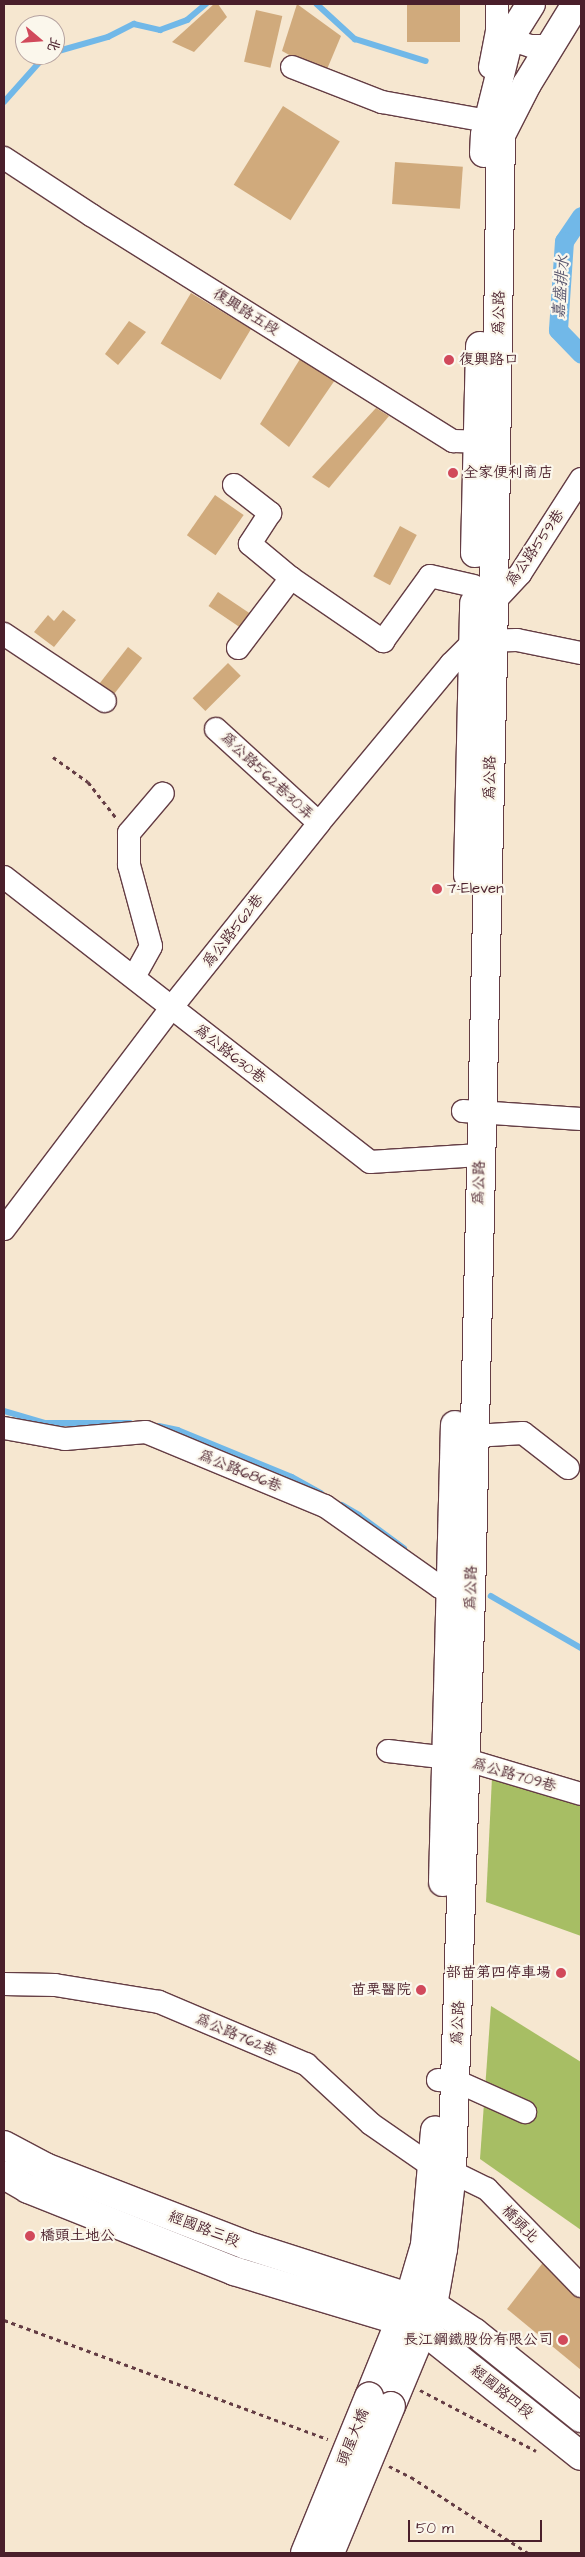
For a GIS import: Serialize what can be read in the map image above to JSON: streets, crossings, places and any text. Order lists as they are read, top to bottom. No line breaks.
{"streets":{"main road":["為公路","經國路三段","經國路四段","頭屋大橋"],"street":["復興路五段","為公路559巷","為公路562巷30弄","為公路562巷","為公路630巷","為公路686巷","為公路709巷","為公路762巷","橋頭北"]},"crossings":[["復興路五段","為公路"],["為公路","為公路559巷"],["為公路","為公路562巷"],["為公路","為公路630巷"],["為公路","為公路686巷"],["為公路","為公路709巷"],["為公路","為公路762巷"],["為公路","橋頭北"],["為公路","經國路三段"],["為公路","經國路四段"],["為公路","頭屋大橋"],["為公路562巷30弄","為公路562巷"],["為公路562巷","為公路630巷"],["為公路762巷","橋頭北"],["經國路三段","經國路四段"],["經國路三段","頭屋大橋"],["經國路四段","頭屋大橋"]],"water":["嘉盛排水"],"places":["復興路口","全家便利商店","7-Eleven","部苗第四停車場","苗栗醫院","橋頭土地公","長江鋼鐵股份有限公司"],"scale_bar":"50 m","north":"right"}
